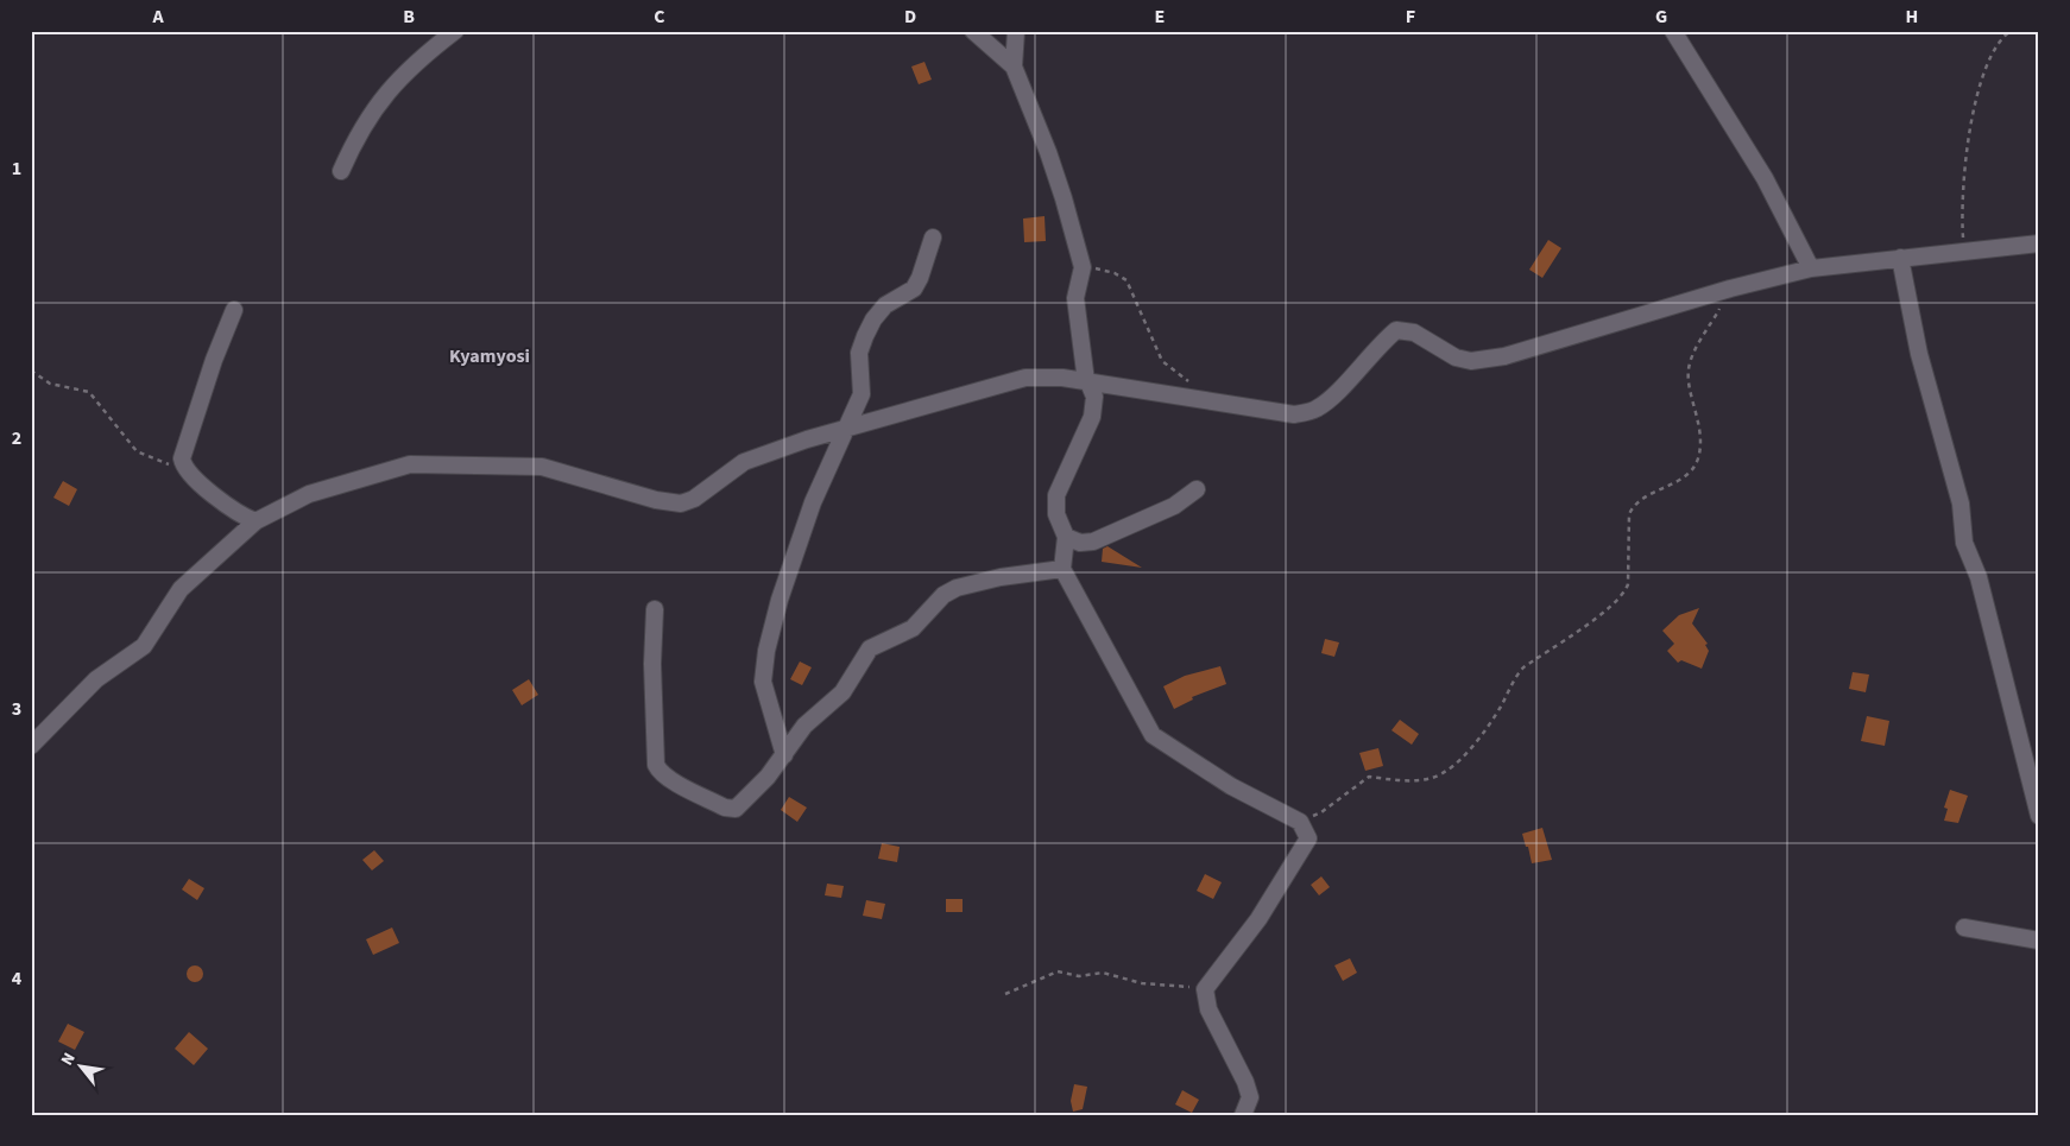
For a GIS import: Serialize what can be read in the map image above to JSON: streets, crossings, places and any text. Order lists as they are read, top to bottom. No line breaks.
{"districts":["Kyamyosi"],"north":"top left","grid":{"columns":["A","B","C","D","E","F","G","H"],"rows":["1","2","3","4"]}}
